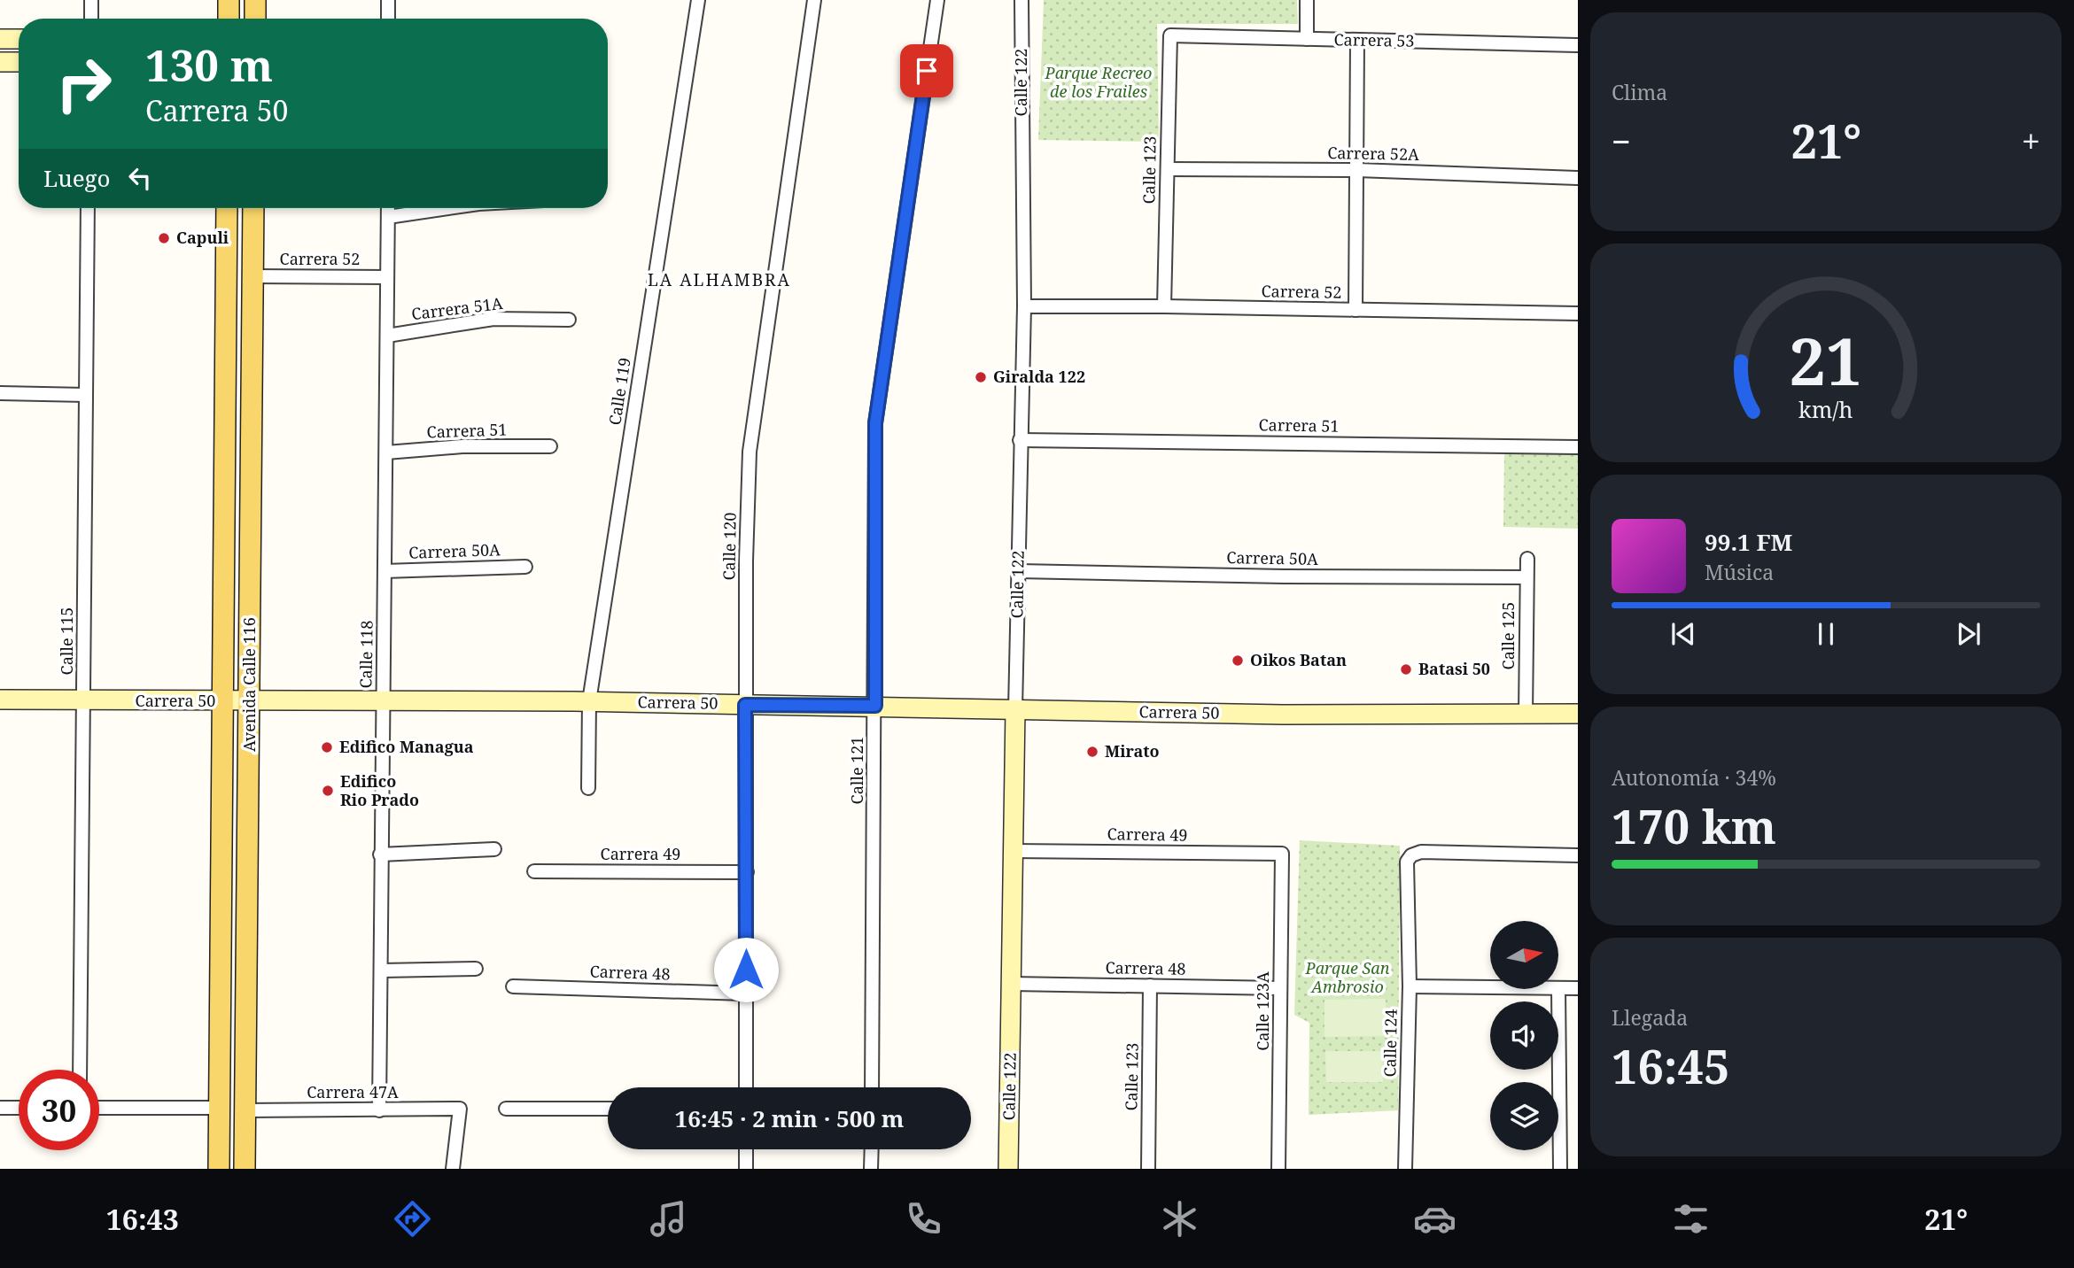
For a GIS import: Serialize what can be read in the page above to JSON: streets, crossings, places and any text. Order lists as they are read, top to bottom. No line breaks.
{"streets":{"main road":["Avenida Calle 116"],"street":["Carrera 53","Calle 122","Carrera 52A","Calle 123","Carrera 52","Carrera 51A","Calle 119","Carrera 51","Calle 120","Carrera 50A","Calle 125","Calle 115","Calle 118","Carrera 50","Calle 121","Carrera 49","Carrera 48","Calle 123A","Calle 124","Carrera 47A"]},"crossings":[["Carrera 53","Calle 123"],["Calle 122","Carrera 52"],["Calle 122","Carrera 51"],["Calle 122","Carrera 50A"],["Calle 122","Carrera 50"],["Calle 122","Carrera 49"],["Calle 122","Carrera 48"],["Carrera 52A","Calle 123"],["Calle 123","Carrera 52"],["Calle 123","Carrera 48"],["Carrera 52","Calle 118"],["Carrera 52","Avenida Calle 116"],["Carrera 51A","Calle 118"],["Calle 119","Carrera 50"],["Carrera 51","Calle 118"],["Calle 120","Carrera 50"],["Calle 120","Carrera 49"],["Calle 120","Carrera 48"],["Carrera 50A","Calle 125"],["Carrera 50A","Calle 118"],["Calle 125","Carrera 50"],["Calle 115","Carrera 50"],["Calle 118","Carrera 50"],["Calle 118","Carrera 47A"],["Avenida Calle 116","Carrera 50"],["Avenida Calle 116","Carrera 47A"],["Carrera 50","Calle 121"],["Carrera 49","Calle 123A"],["Carrera 48","Calle 123A"]],"districts":["LA ALHAMBRA"],"parks":["Parque Recreo de los Frailes","Parque San Ambrosio"],"places":["Capuli","Giralda 122","Oikos Batan","Batasi 50","Edifico Managua","Mirato","Edifico Rio Prado"],"north":"right","page":{"tile":["Clima",["Autonomía · 34%","170 km"],["Llegada","16:45"]],"turn":["130 m","Carrera 50"],"heat":["−","21°","+"],"then":"Luego","song":["99.1 FM","Música"],"limit":"30","trip":"16:45 · 2 min · 500 m","tabs":["16:43","21°"],"gauge":["21","km/h"]}}
